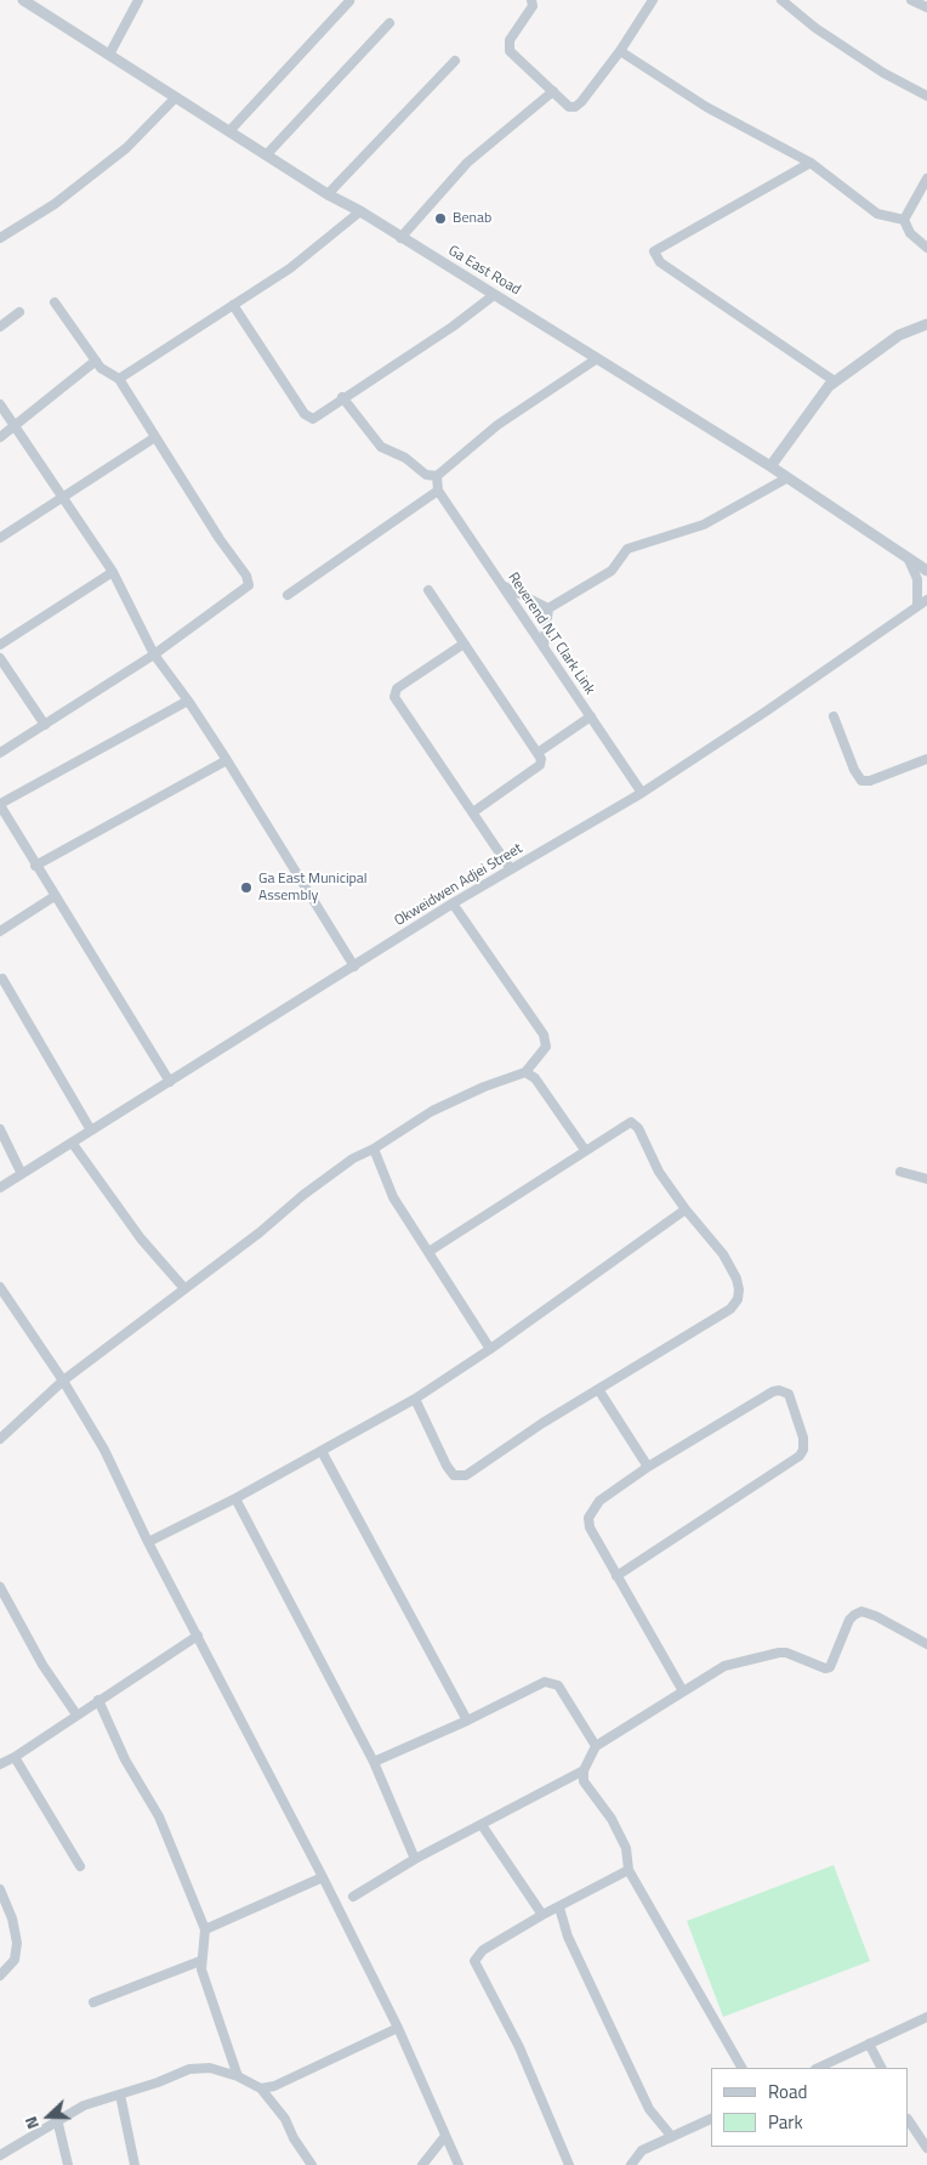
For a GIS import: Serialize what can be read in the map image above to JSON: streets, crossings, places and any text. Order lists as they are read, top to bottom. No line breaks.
{"streets":{"street":["Ga East Road","Reverend N.T Clark Link","Okweidwen Adjei Street"]},"crossings":[["Reverend N.T Clark Link","Okweidwen Adjei Street"]],"places":["Benab","Ga East Municipal Assembly"],"legend":["Road","Park"],"north":"left"}
